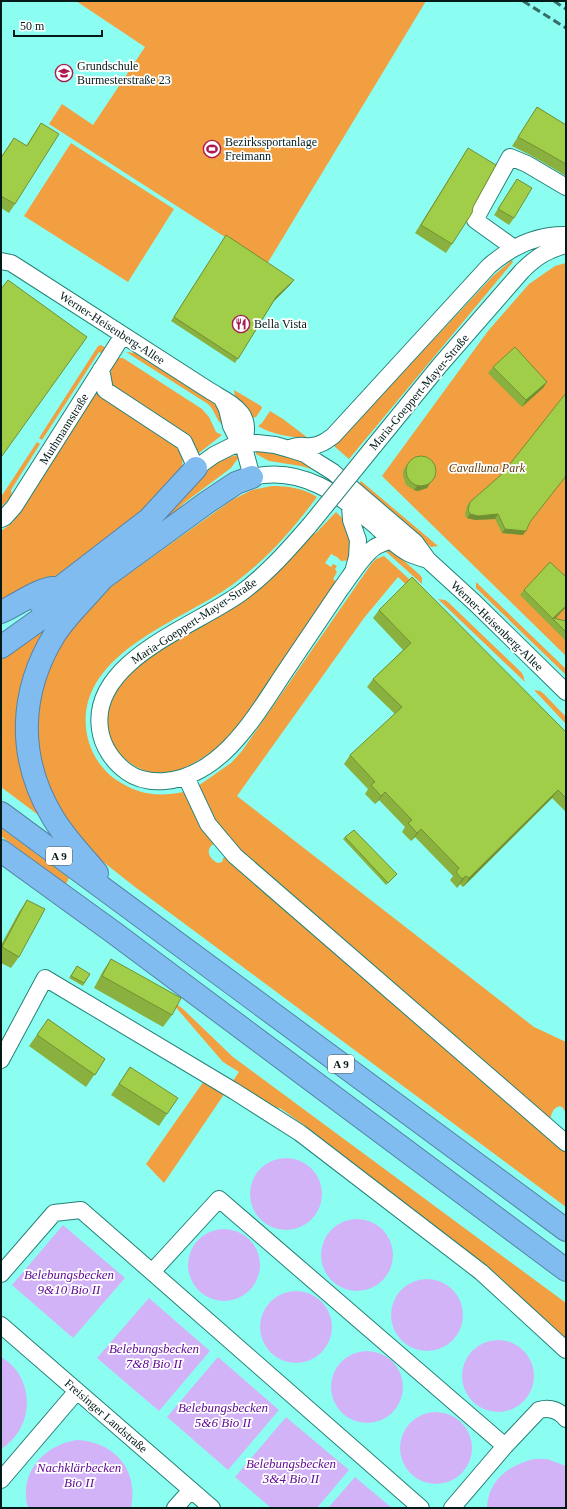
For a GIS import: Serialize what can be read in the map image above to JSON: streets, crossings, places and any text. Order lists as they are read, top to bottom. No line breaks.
{"streets":{"highway":["A 9"],"street":["Werner-Heisenberg-Allee","Maria-Goeppert-Mayer-Straße","Muthmannstraße","Freisinger Landstraße"]},"crossings":[["Werner-Heisenberg-Allee","Maria-Goeppert-Mayer-Straße"],["Werner-Heisenberg-Allee","Muthmannstraße"]],"water":["Belebungsbecken 9&10 Bio II","Belebungsbecken 7&8 Bio II","Belebungsbecken 5&6 Bio II","Belebungsbecken 3&4 Bio II","Nachklärbecken Bio II"],"parks":["Cavalluna Park"],"places":{"school or university":["Grundschule Burmesterstraße 23"],"sports":["Bezirkssportanlage Freimann"],"restaurant":["Bella Vista"]},"scale_bar":"50 m"}
